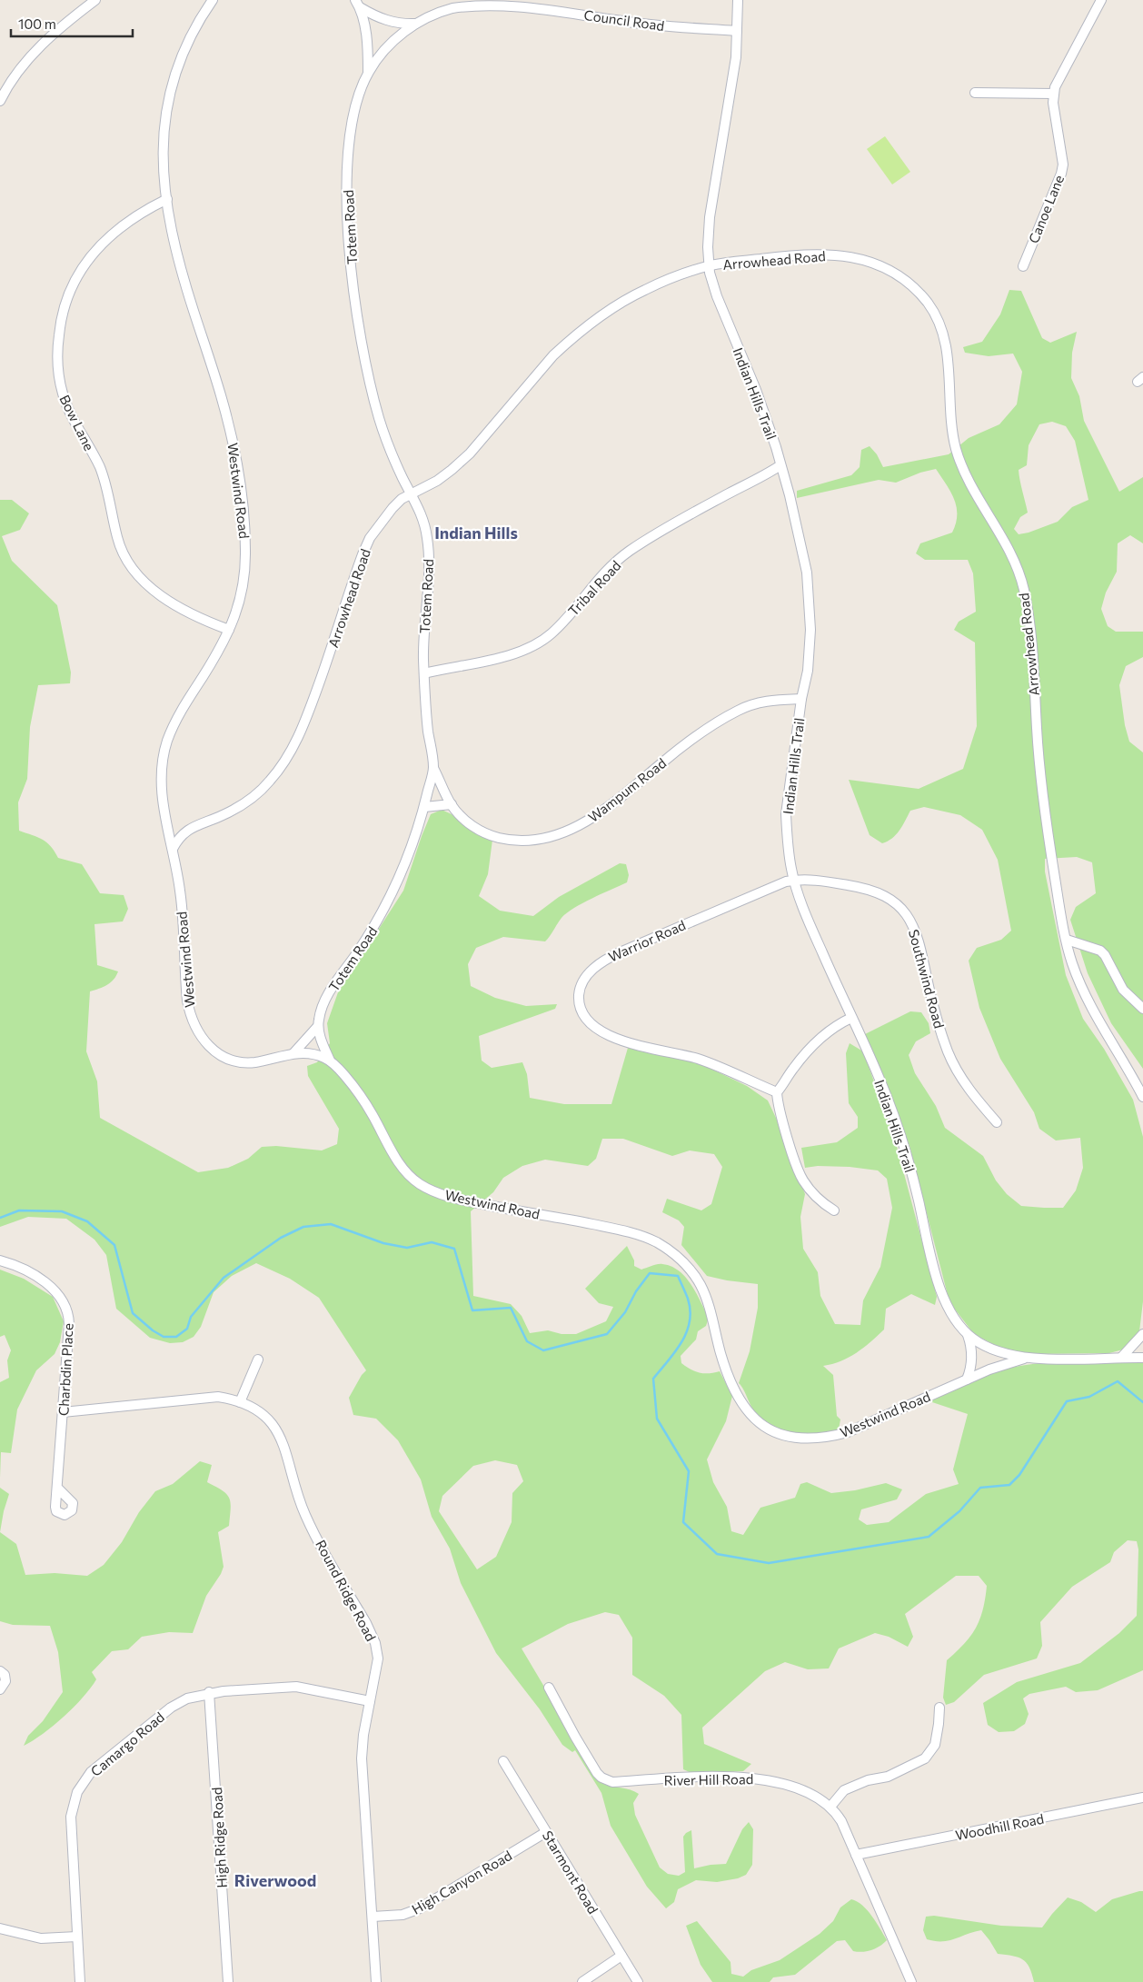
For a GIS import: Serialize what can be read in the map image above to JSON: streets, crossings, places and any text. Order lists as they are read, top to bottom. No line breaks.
{"streets":{"street":["Council Road","Canoe Lane","Totem Road","Arrowhead Road","Indian Hills Trail","Bow Lane","Westwind Road","Tribal Road","Wampum Road","Warrior Road","Southwind Road","Charbdin Place","Round Ridge Road","Camargo Road","River Hill Road","Woodhill Road","High Ridge Road","Starmont Road","High Canyon Road"]},"crossings":[["Council Road","Totem Road"],["Council Road","Indian Hills Trail"],["Totem Road","Arrowhead Road"],["Totem Road","Westwind Road"],["Totem Road","Tribal Road"],["Totem Road","Wampum Road"],["Arrowhead Road","Indian Hills Trail"],["Arrowhead Road","Westwind Road"],["Indian Hills Trail","Westwind Road"],["Indian Hills Trail","Tribal Road"],["Indian Hills Trail","Wampum Road"],["Indian Hills Trail","Warrior Road"],["Indian Hills Trail","Southwind Road"],["Bow Lane","Westwind Road"],["Warrior Road","Southwind Road"],["Charbdin Place","Round Ridge Road"],["Round Ridge Road","Camargo Road"],["Round Ridge Road","High Canyon Road"],["Camargo Road","High Ridge Road"],["River Hill Road","Woodhill Road"],["Starmont Road","High Canyon Road"]],"districts":["Indian Hills","Riverwood"],"scale_bar":"100 m"}
